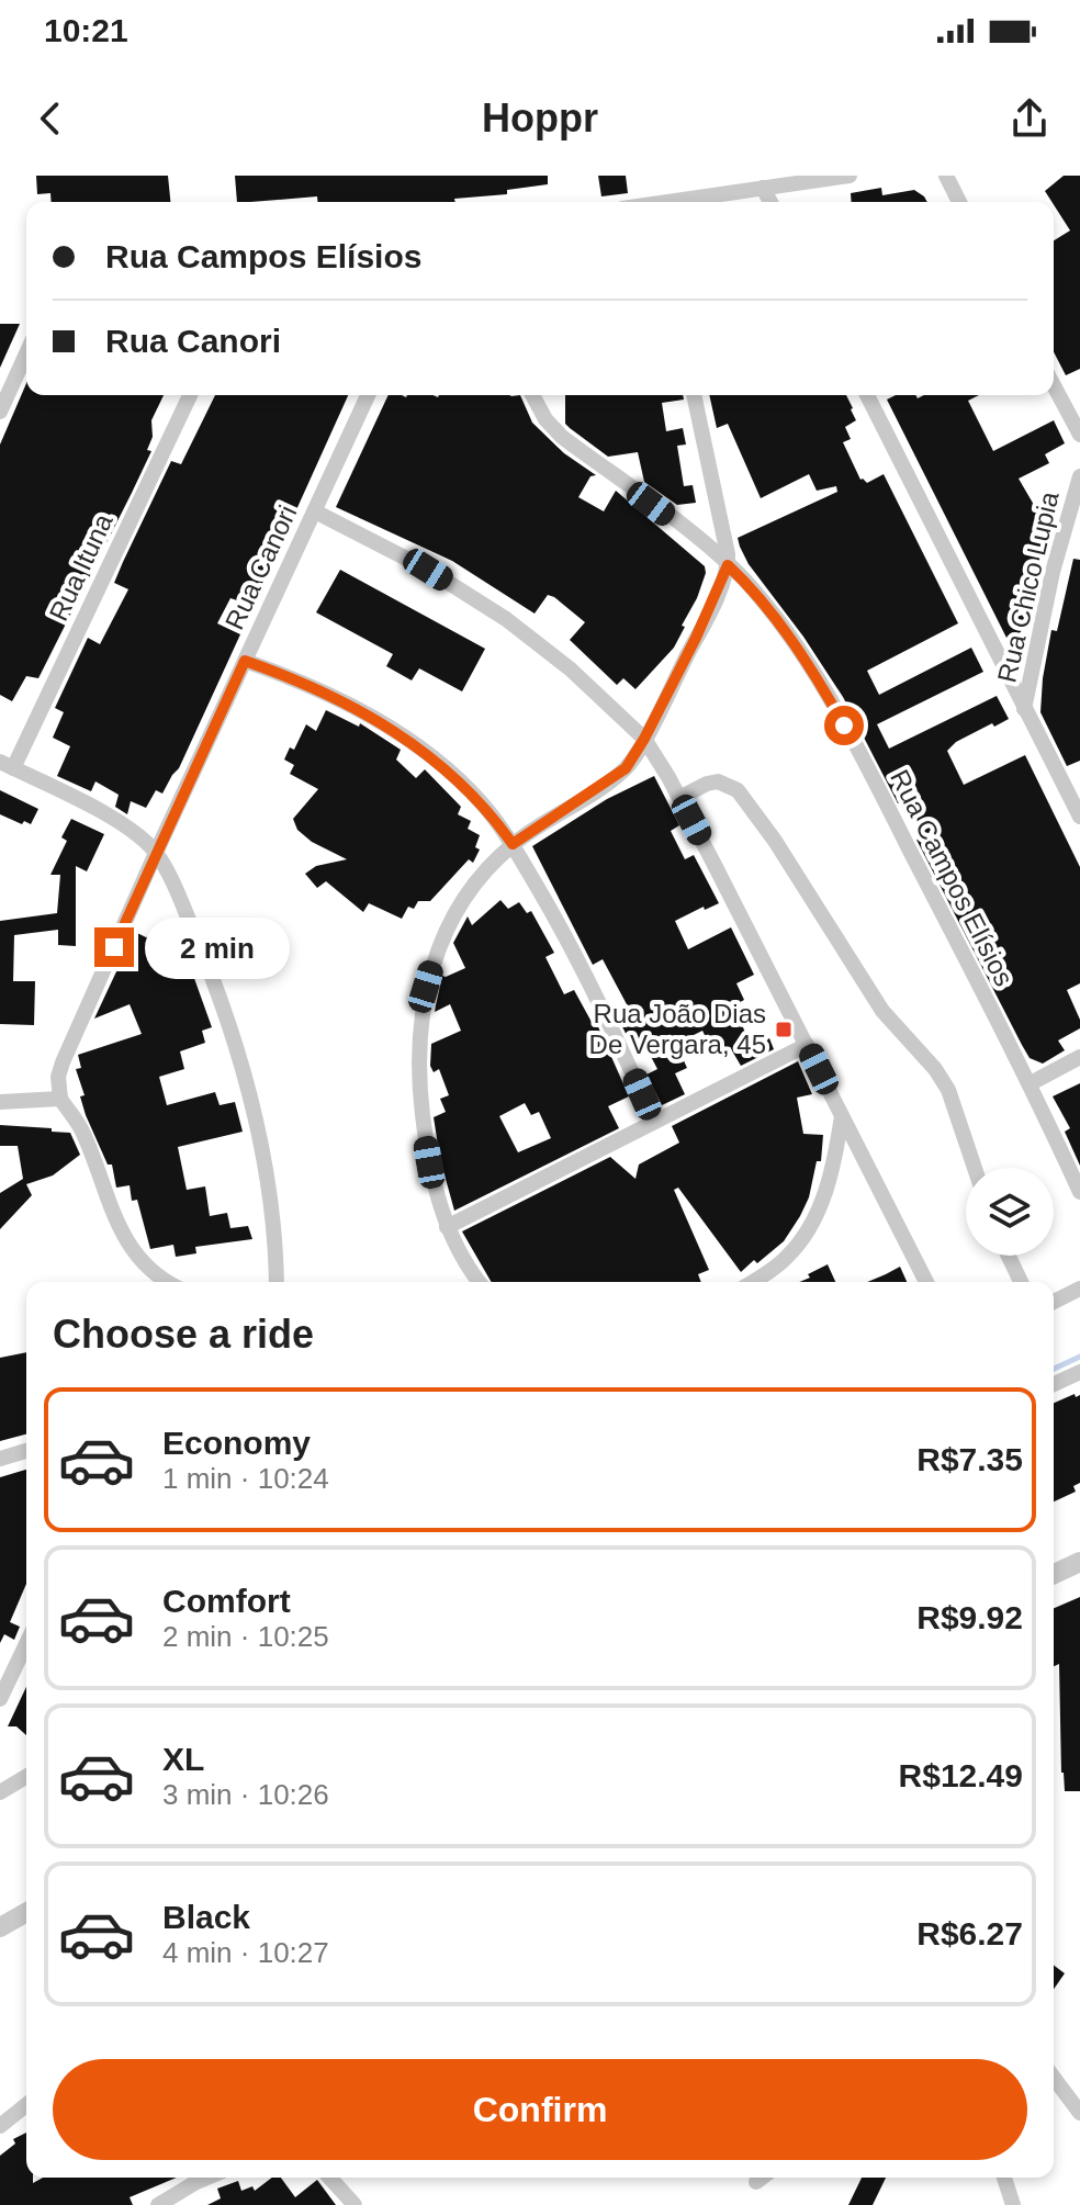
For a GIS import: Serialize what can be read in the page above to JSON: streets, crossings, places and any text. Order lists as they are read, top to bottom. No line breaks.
{"streets":{"street":["Rua Ituna","Rua Canori","Rua Chico Lupia","Rua Campos Elísios"]},"places":{"transit":["Rua João Dias De Vergara, 45"]},"page":{"status":"10:21","header":"Hoppr","banner":["Rua Campos Elísios","Rua Canori"],"bubble":"2 min","heading":"Choose a ride","list":[{"name":"Economy","note":"1 min · 10:24","value":"R$7.35"},{"name":"Comfort","note":"2 min · 10:25","value":"R$9.92"},{"name":"XL","note":"3 min · 10:26","value":"R$12.49"},{"name":"Black","note":"4 min · 10:27","value":"R$6.27"}],"buttons":"Confirm"}}
